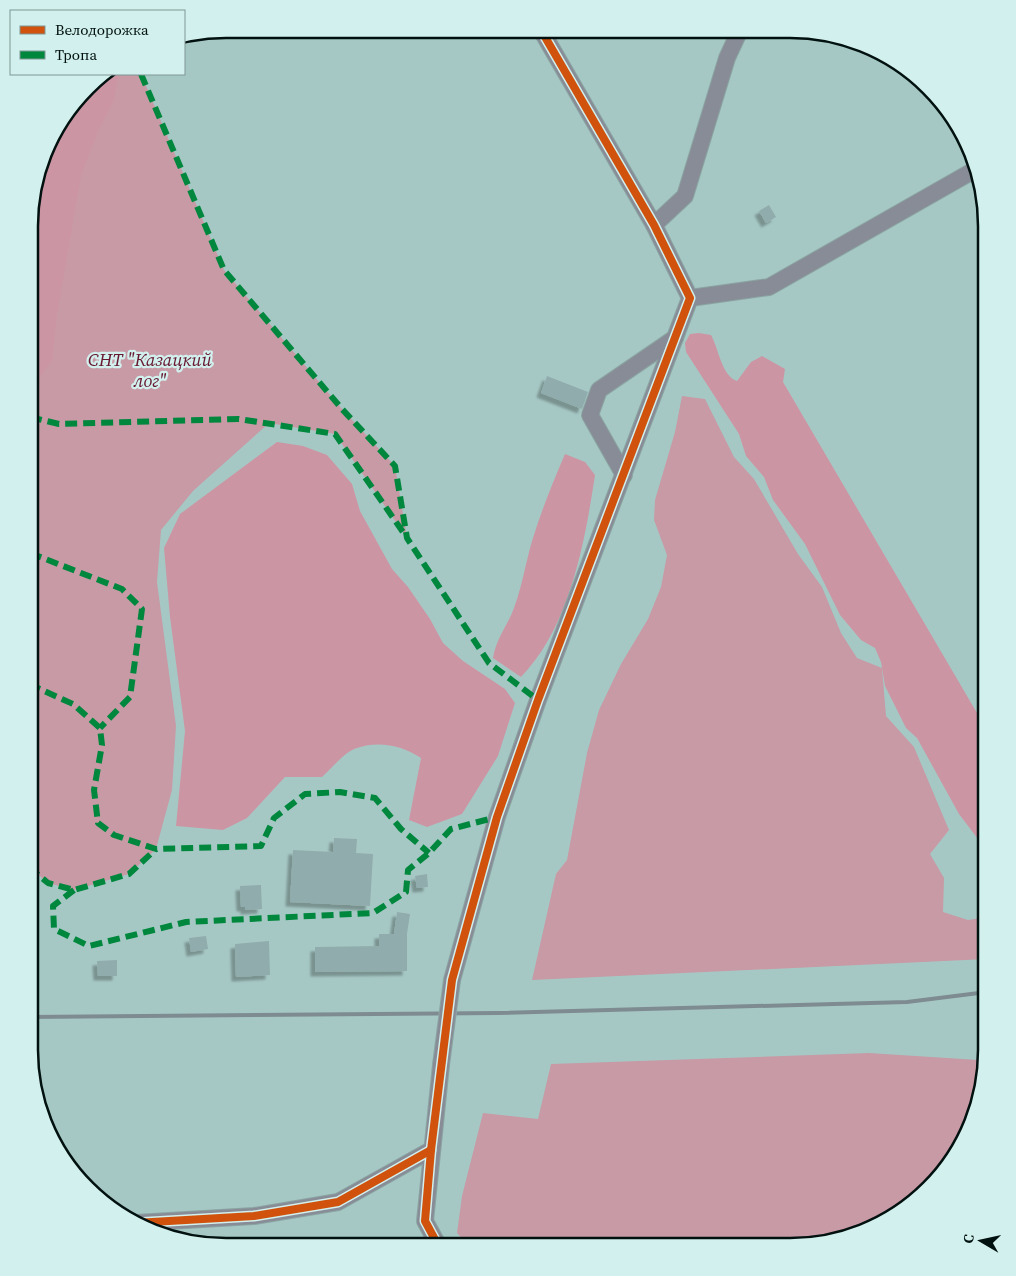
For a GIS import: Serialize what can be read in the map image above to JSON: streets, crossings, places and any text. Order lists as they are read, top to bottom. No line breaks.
{"parks":["СНТ \"Казацкий лог\""],"legend":["Велодорожка","Тропа"],"north":"left"}
